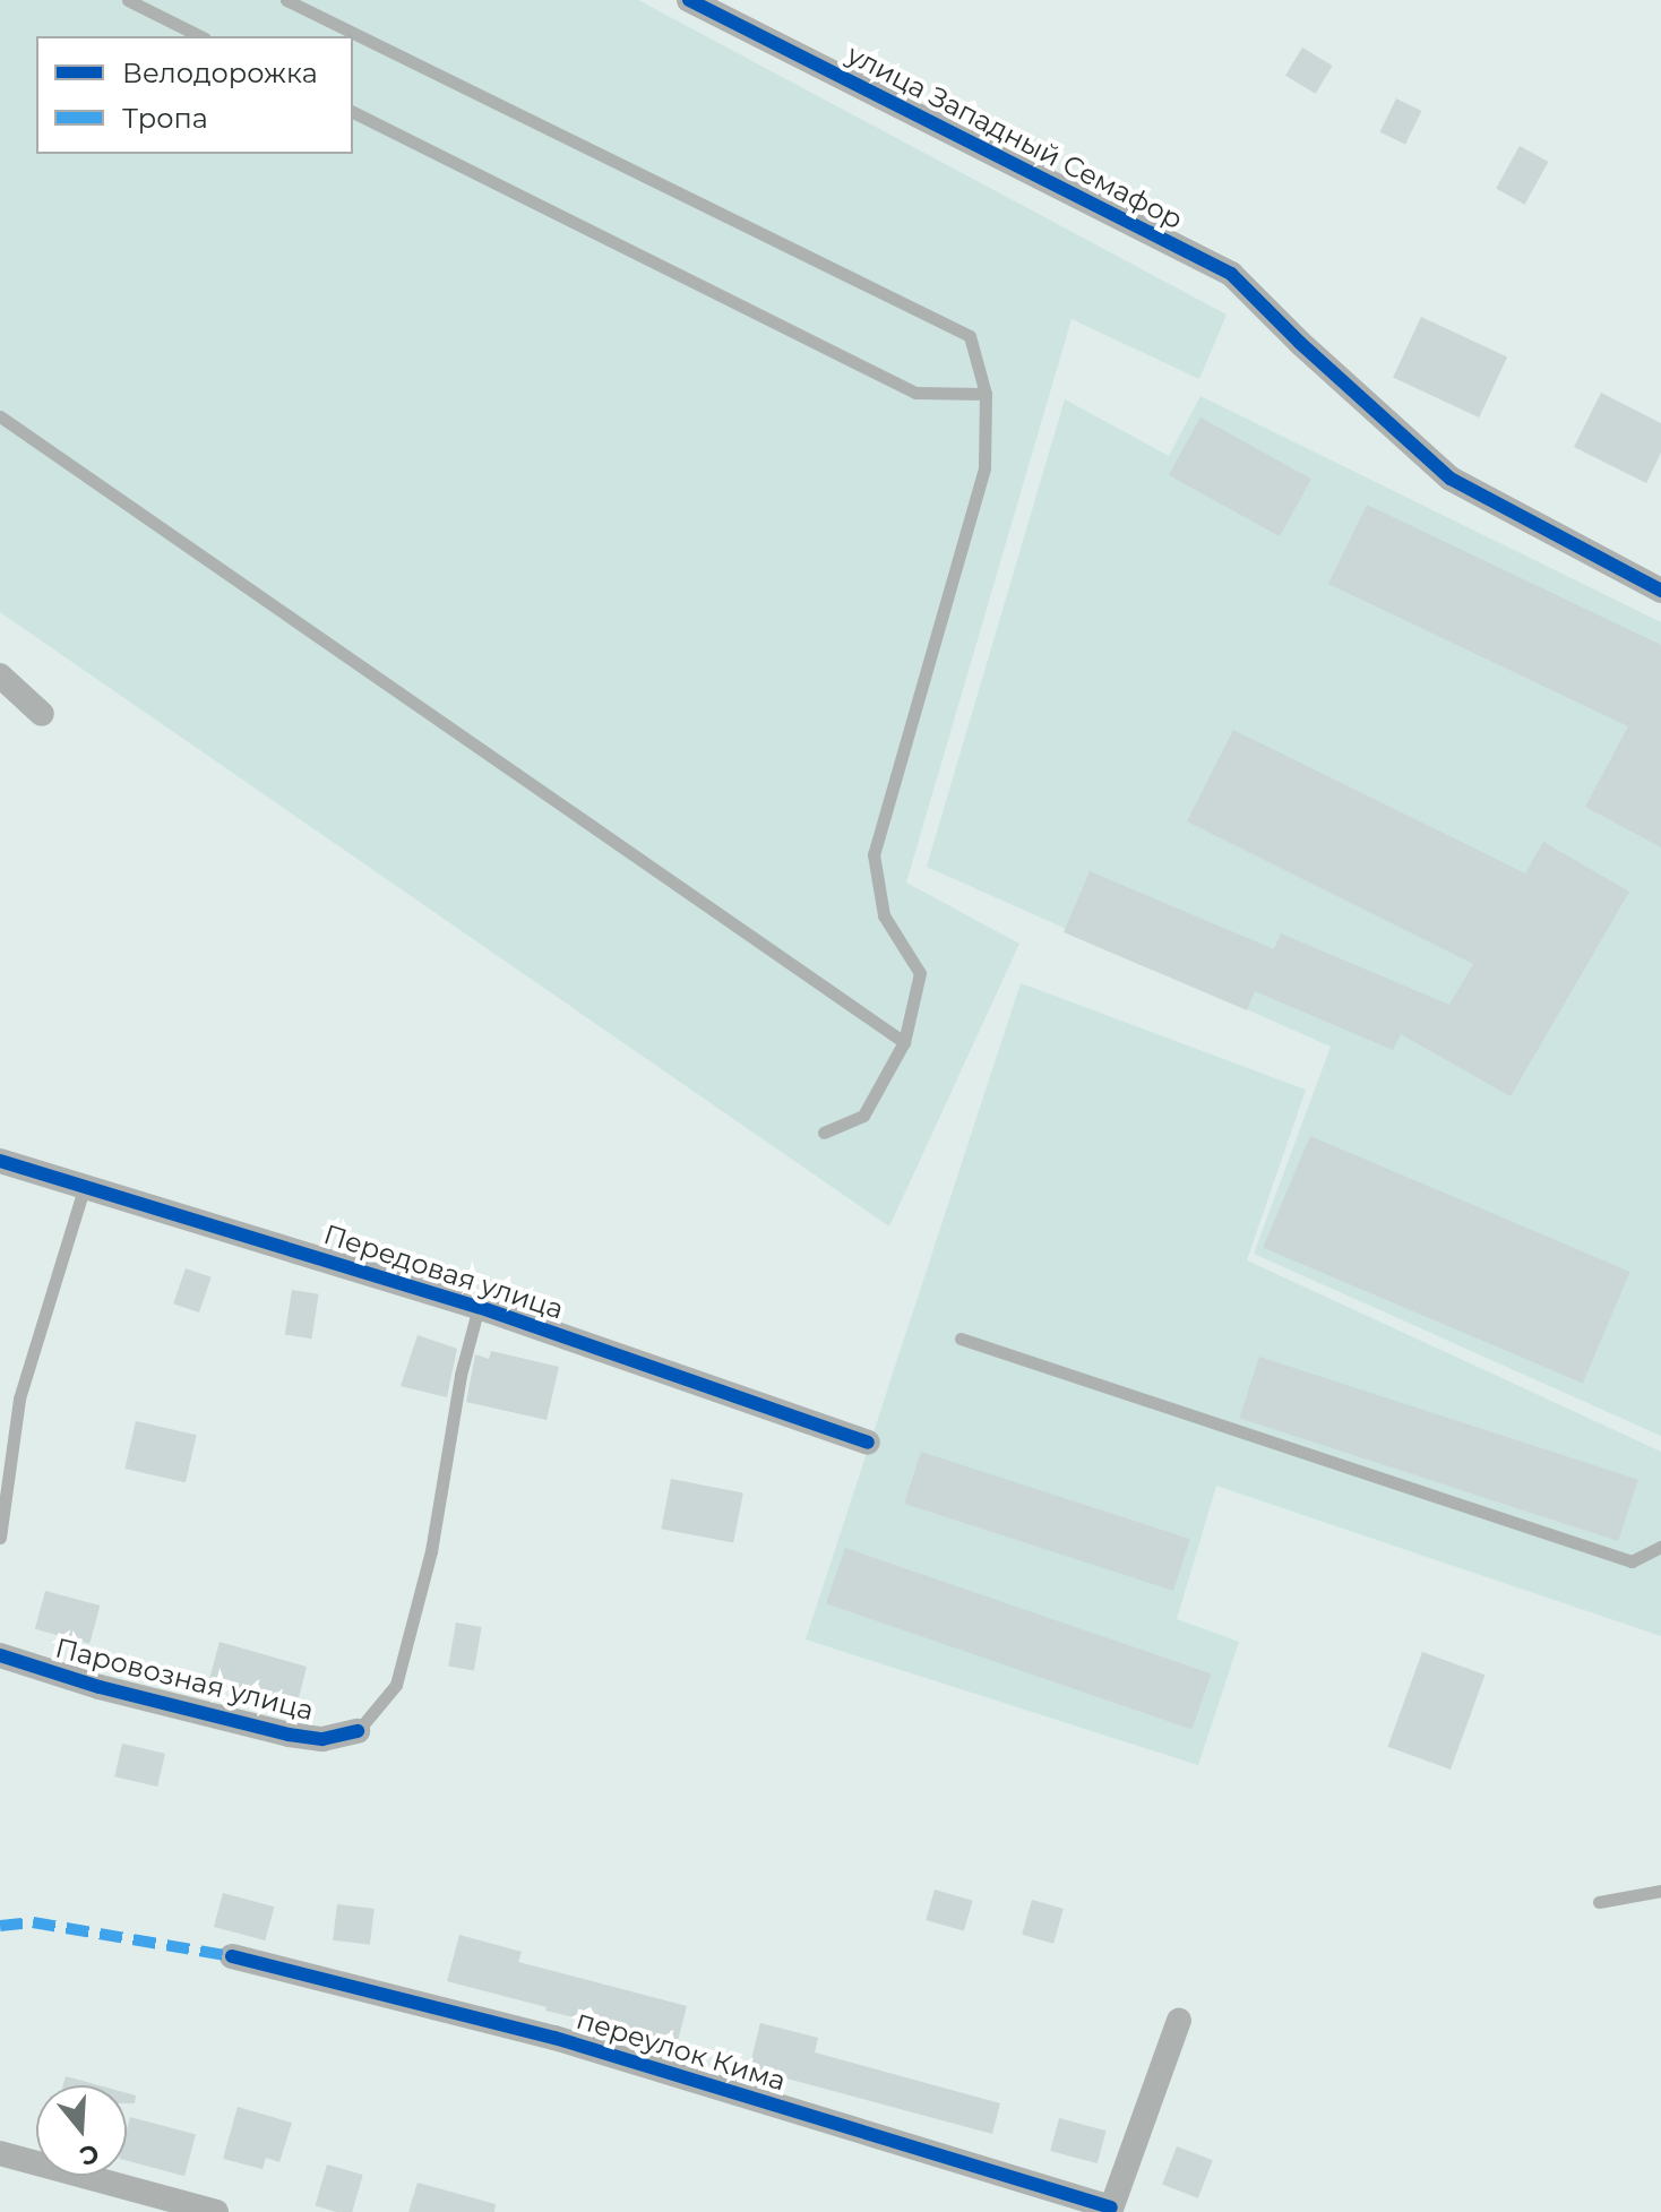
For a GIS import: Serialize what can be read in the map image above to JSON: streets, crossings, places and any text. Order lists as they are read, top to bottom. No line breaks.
{"streets":{"street":["улица Западный Семафор","Передовая улица","Паровозная улица","переулок Кима"]},"legend":["Велодорожка","Тропа"],"north":"bottom"}
